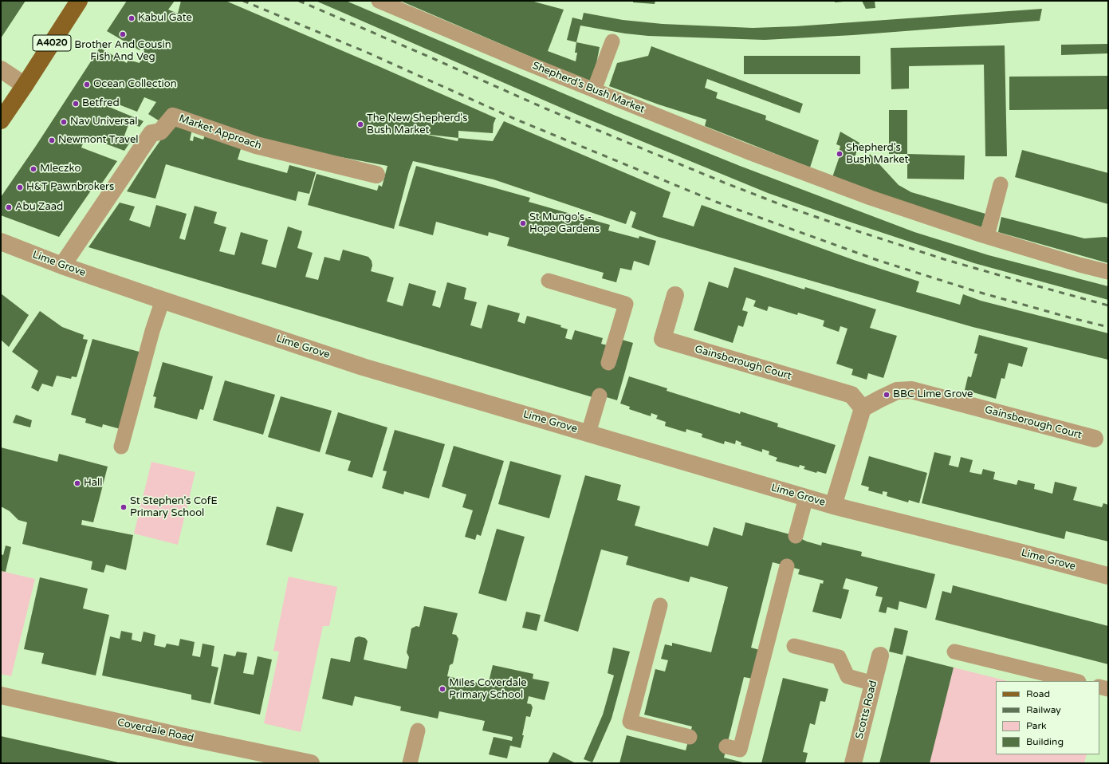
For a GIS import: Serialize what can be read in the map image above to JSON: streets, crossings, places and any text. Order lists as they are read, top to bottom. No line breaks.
{"streets":{"main road":["A4020"],"street":["Market Approach","Lime Grove","Gainsborough Court","Scotts Road","Coverdale Road"],"lane":["Shepherd's Bush Market"]},"crossings":[["Market Approach","Lime Grove"]],"places":["Kabul Gate","Brother And Cousin Fish And Veg","Ocean Collection","Betfred","Nav Universal","The New Shepherd's Bush Market","Newmont Travel","Shepherd's Bush Market","Mleczko","H&T Pawnbrokers","Abu Zaad","St Mungo's - Hope Gardens","BBC Lime Grove","Hall","St Stephen's CofE Primary School","Miles Coverdale Primary School"],"legend":["Road","Railway","Park","Building"]}
